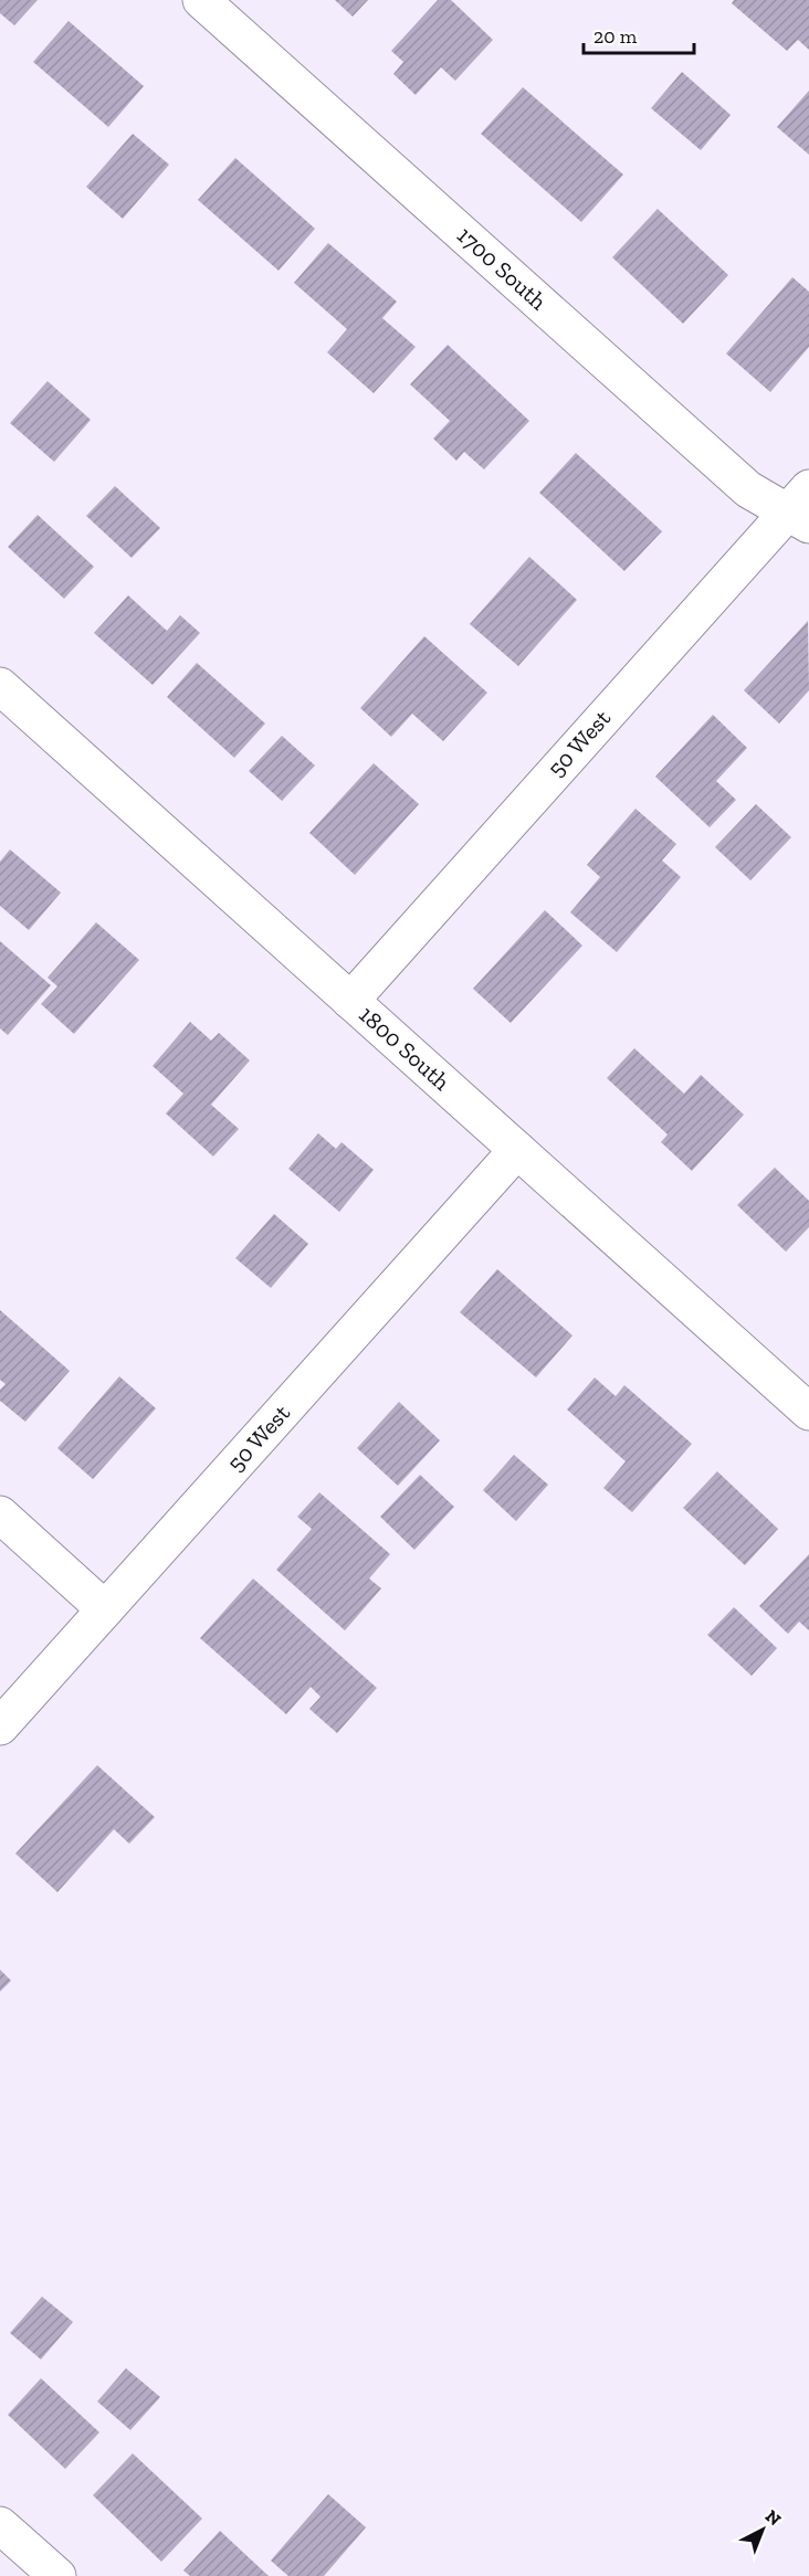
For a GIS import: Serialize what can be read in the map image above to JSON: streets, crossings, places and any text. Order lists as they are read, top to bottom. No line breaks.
{"streets":{"street":["1700 South","50 West","1800 South"]},"crossings":[["1700 South","50 West"],["50 West","1800 South"]],"scale_bar":"20 m","north":"top right"}
